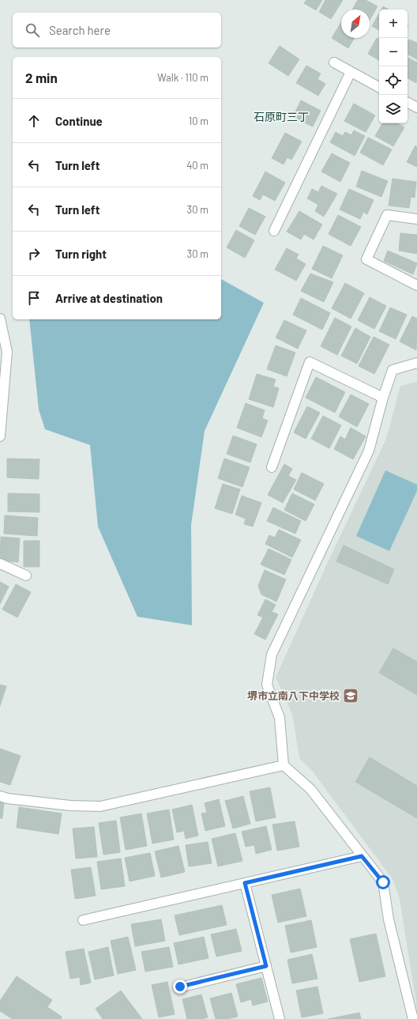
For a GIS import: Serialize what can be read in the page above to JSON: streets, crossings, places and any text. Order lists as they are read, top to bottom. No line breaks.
{"districts":["石原町三丁"],"places":{"school or university":["堺市立南八下中学校"]},"north":"top right","page":{"map_buttons":["+","−"],"search":"Search here","heading":["2 min","Walk · 110 m"],"list":[["Continue","10 m"],["Turn left","40 m"],["Turn left","30 m"],["Turn right","30 m"],"Arrive at destination"]}}
